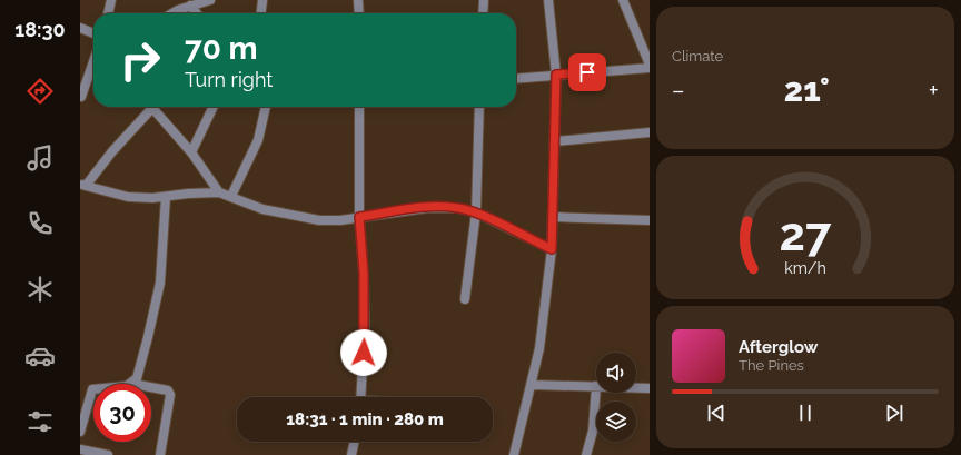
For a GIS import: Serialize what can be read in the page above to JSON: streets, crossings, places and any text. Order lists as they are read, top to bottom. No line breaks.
{"page":{"tabs":"18:30","tile":"Climate","turn":["70 m","Turn right"],"heat":["−","21°","+"],"song":["Afterglow","The Pines"],"limit":"30","trip":"18:31 · 1 min · 280 m","gauge":["27","km/h"]}}
